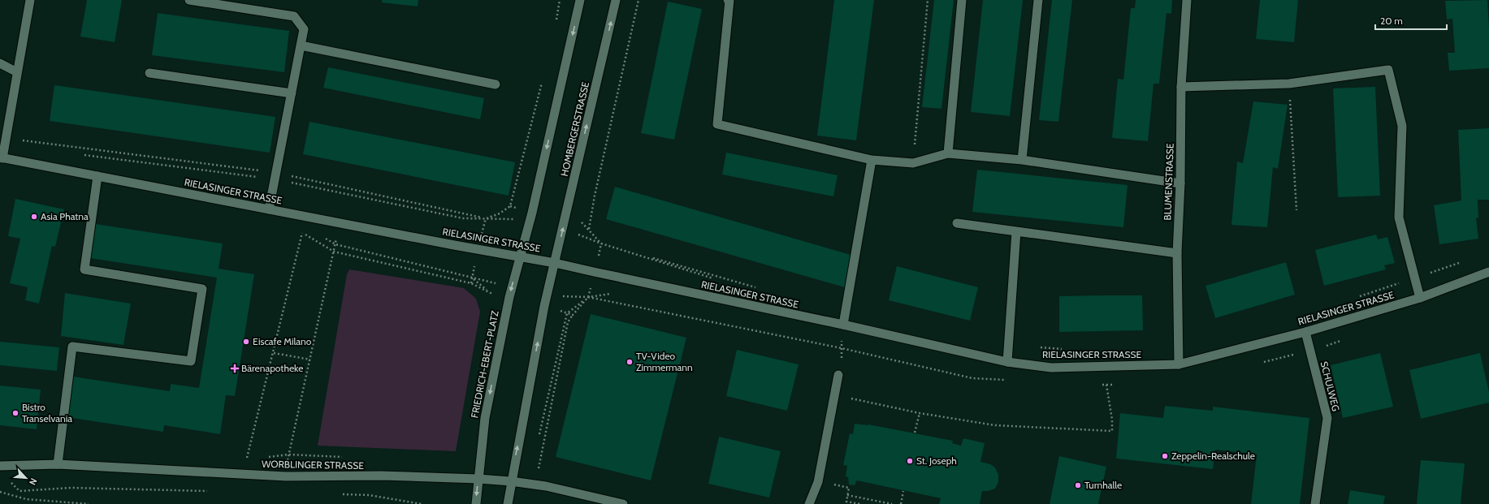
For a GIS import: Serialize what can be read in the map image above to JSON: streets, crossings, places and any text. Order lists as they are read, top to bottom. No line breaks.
{"streets":{"main road":["HOMBERGERSTRASSE","BLUMENSTRASSE","RIELASINGER STRASSE","FRIEDRICH-EBERT-PLATZ","SCHULWEG","WORBLINGER STRASSE"]},"crossings":[["HOMBERGERSTRASSE","RIELASINGER STRASSE"],["BLUMENSTRASSE","RIELASINGER STRASSE"],["RIELASINGER STRASSE","FRIEDRICH-EBERT-PLATZ"],["RIELASINGER STRASSE","SCHULWEG"],["FRIEDRICH-EBERT-PLATZ","WORBLINGER STRASSE"]],"places":{"other":["Asia Phatna","Eiscafe Milano","TV-Video Zimmermann","Bistro Transelvania","Zeppelin-Realschule","St. Joseph","Turnhalle"],"health":["Bärenapotheke"]},"scale_bar":"20 m","north":"bottom right"}
